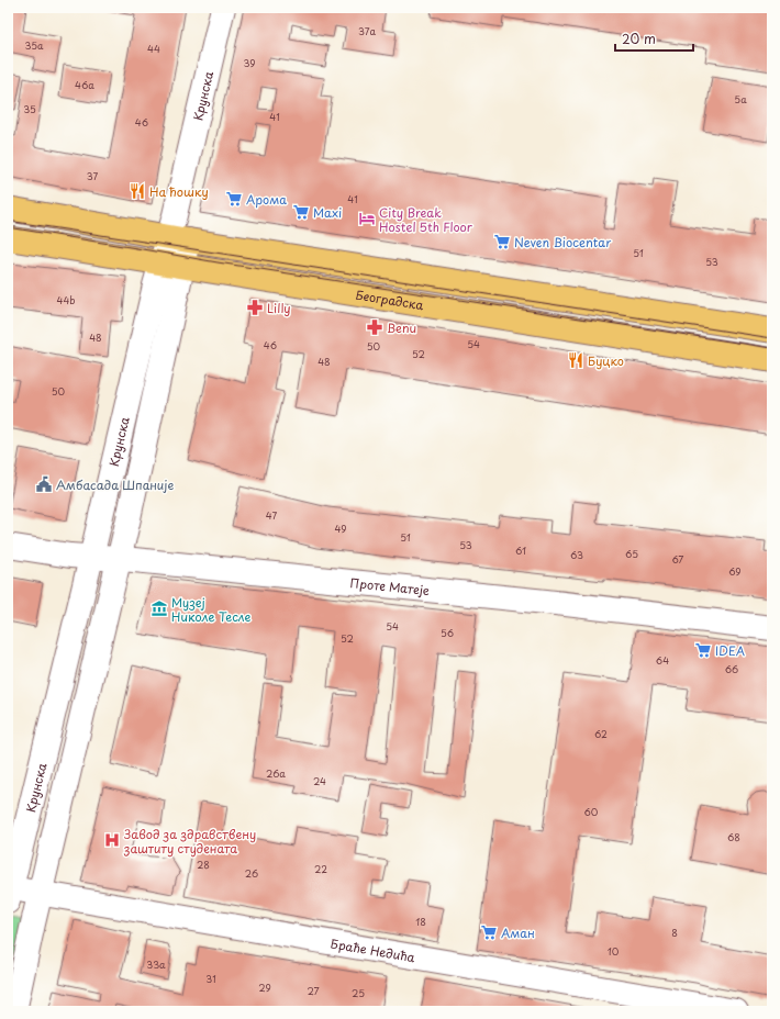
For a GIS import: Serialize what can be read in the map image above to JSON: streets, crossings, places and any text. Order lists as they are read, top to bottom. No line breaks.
{"streets":{"main road":["Београдска"],"street":["Крунска","Проте Матеје","Браће Недића"]},"crossings":[["Крунска","Београдска"],["Крунска","Проте Матеје"],["Крунска","Браће Недића"]],"places":{"restaurant":["На ћошку","Буцко"],"supermarket":["Арома","Maxi","Neven Biocentar","IDEA","Аман"],"hotel":["City Break Hostel 5th Floor"],"pharmacy":["Lilly","Benu"],"public building":["Амбасада Шпаније"],"museum":["Музеј Николе Тесле"],"hospital":["Завод за здравствену заштиту студената"]},"house_numbers":["37a","35a","44","39","46a","5a","35","41","46","37","41","51","53","44b","48","54","46","50","52","48","50","47","49","51","53","61","65","63","67","69","54","56","52","64","66","62","26a","24","60","68","28","22","26","18","8","10","33a","31","29","27","25"],"scale_bar":"20 m"}
